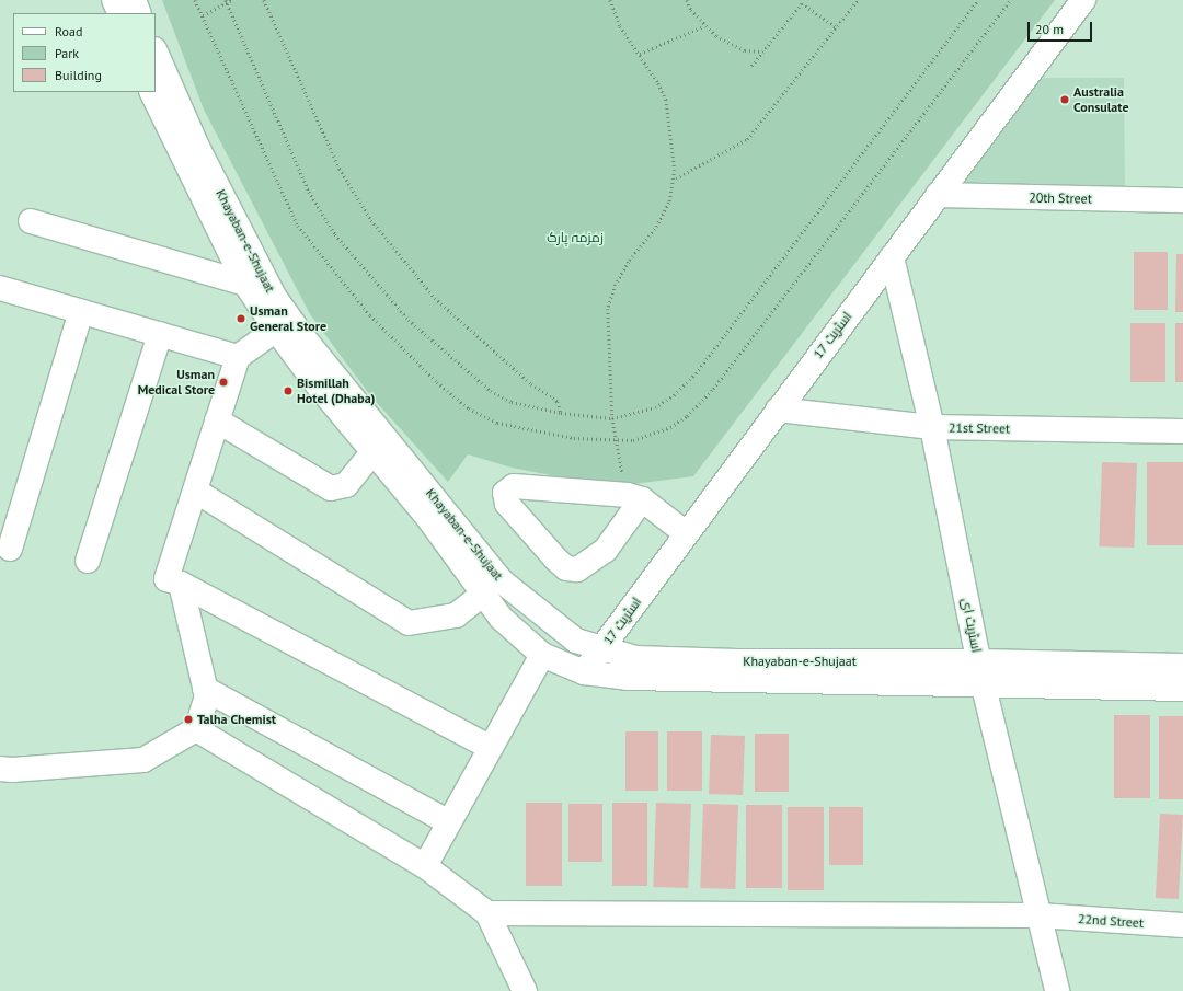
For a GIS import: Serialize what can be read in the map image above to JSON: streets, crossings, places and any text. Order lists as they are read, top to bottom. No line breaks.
{"streets":{"street":["20th Street","Khayaban-e-Shujaat","اسٹریٹ 17","21st Street","اسٹریٹ ای","22nd Street"]},"crossings":[["20th Street","اسٹریٹ 17"],["Khayaban-e-Shujaat","اسٹریٹ 17"],["Khayaban-e-Shujaat","اسٹریٹ ای"],["اسٹریٹ 17","21st Street"],["اسٹریٹ 17","اسٹریٹ ای"],["21st Street","اسٹریٹ ای"],["اسٹریٹ ای","22nd Street"]],"parks":["زمزمہ پارک"],"places":["Australia Consulate","Usman General Store","Usman Medical Store","Bismillah Hotel (Dhaba)","Talha Chemist"],"legend":["Road","Park","Building"],"scale_bar":"20 m"}
